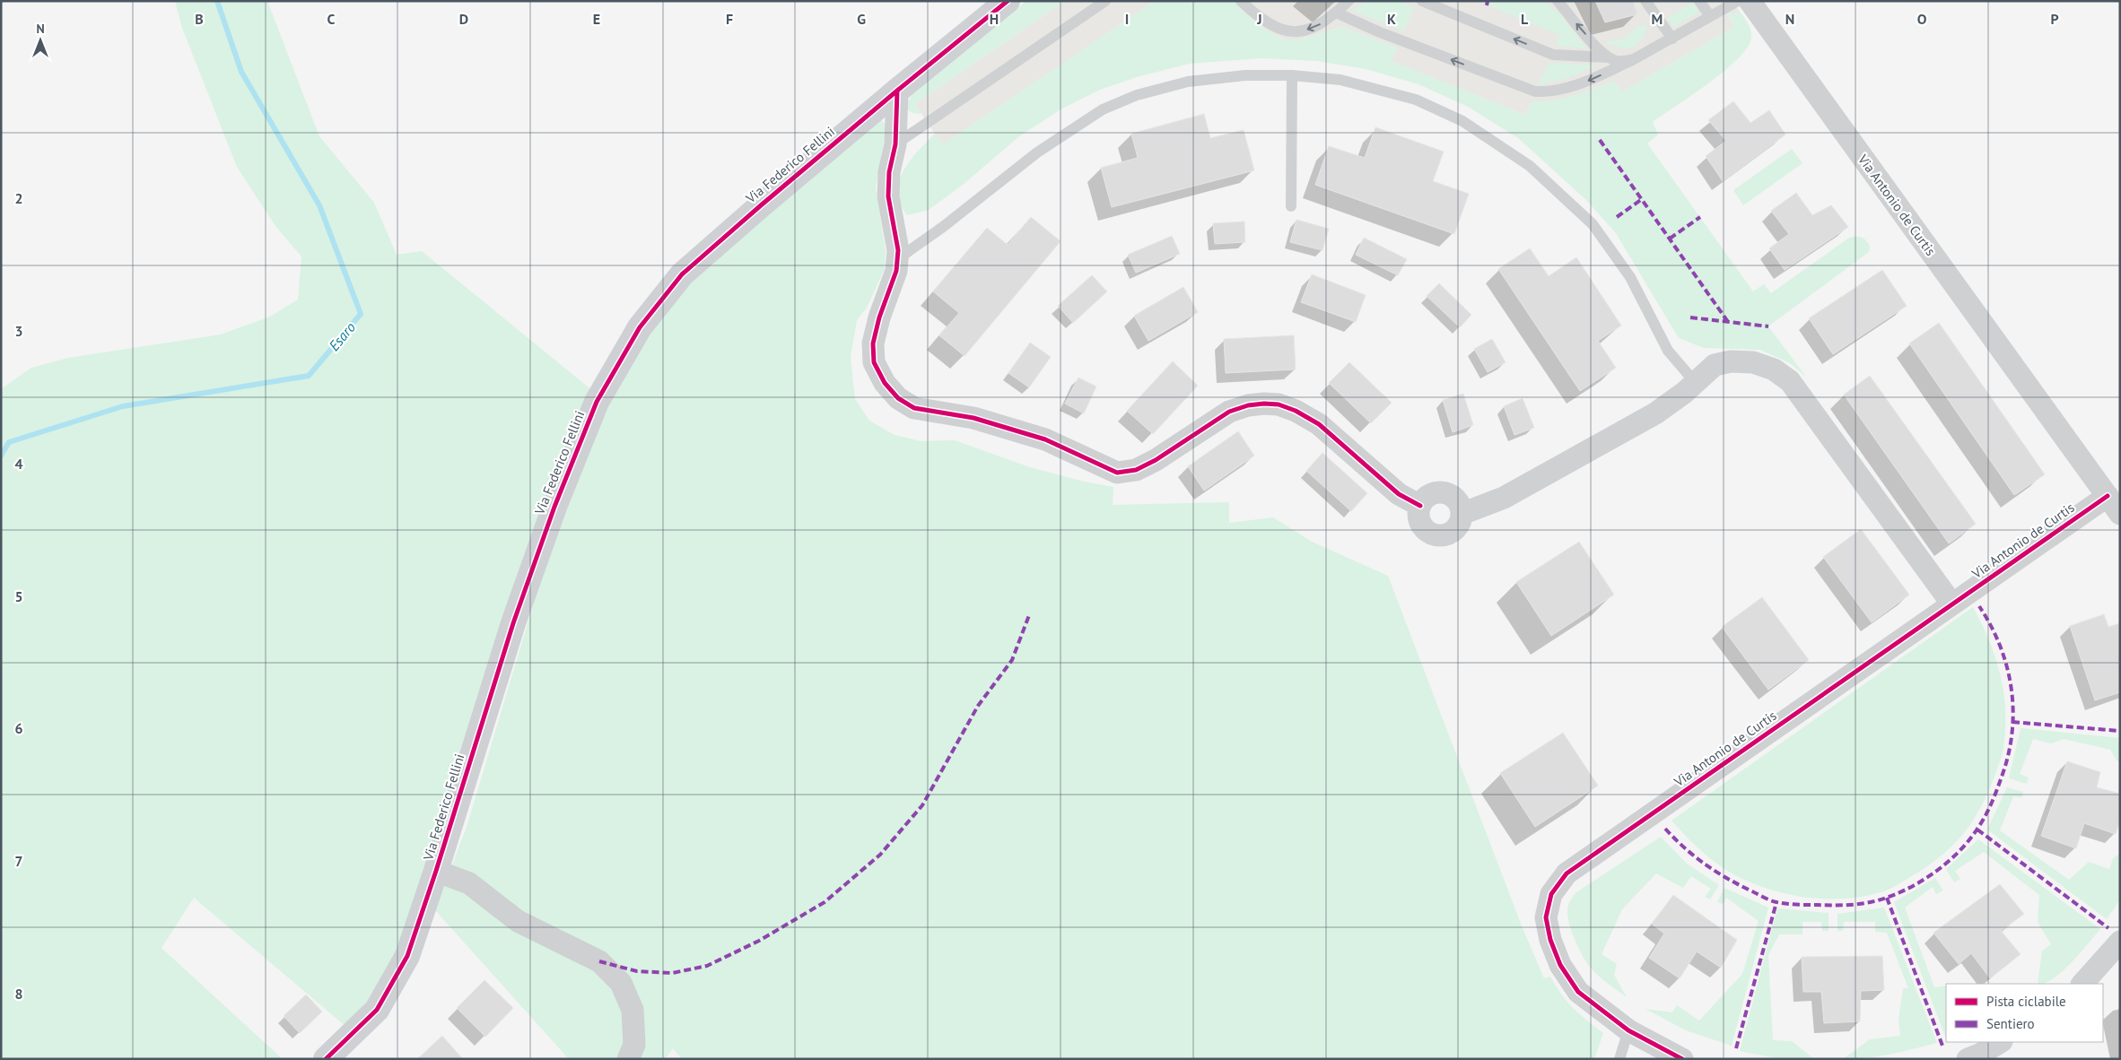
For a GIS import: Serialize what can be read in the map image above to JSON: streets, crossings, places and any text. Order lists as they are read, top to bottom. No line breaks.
{"streets":{"street":["Via Federico Fellini","Via Antonio de Curtis"]},"water":["Esaro"],"legend":["Pista ciclabile","Sentiero"],"north":"top","grid":{"columns":["B","C","D","E","F","G","H","I","J","K","L","M","N","O","P"],"rows":["2","3","4","5","6","7","8"]}}
